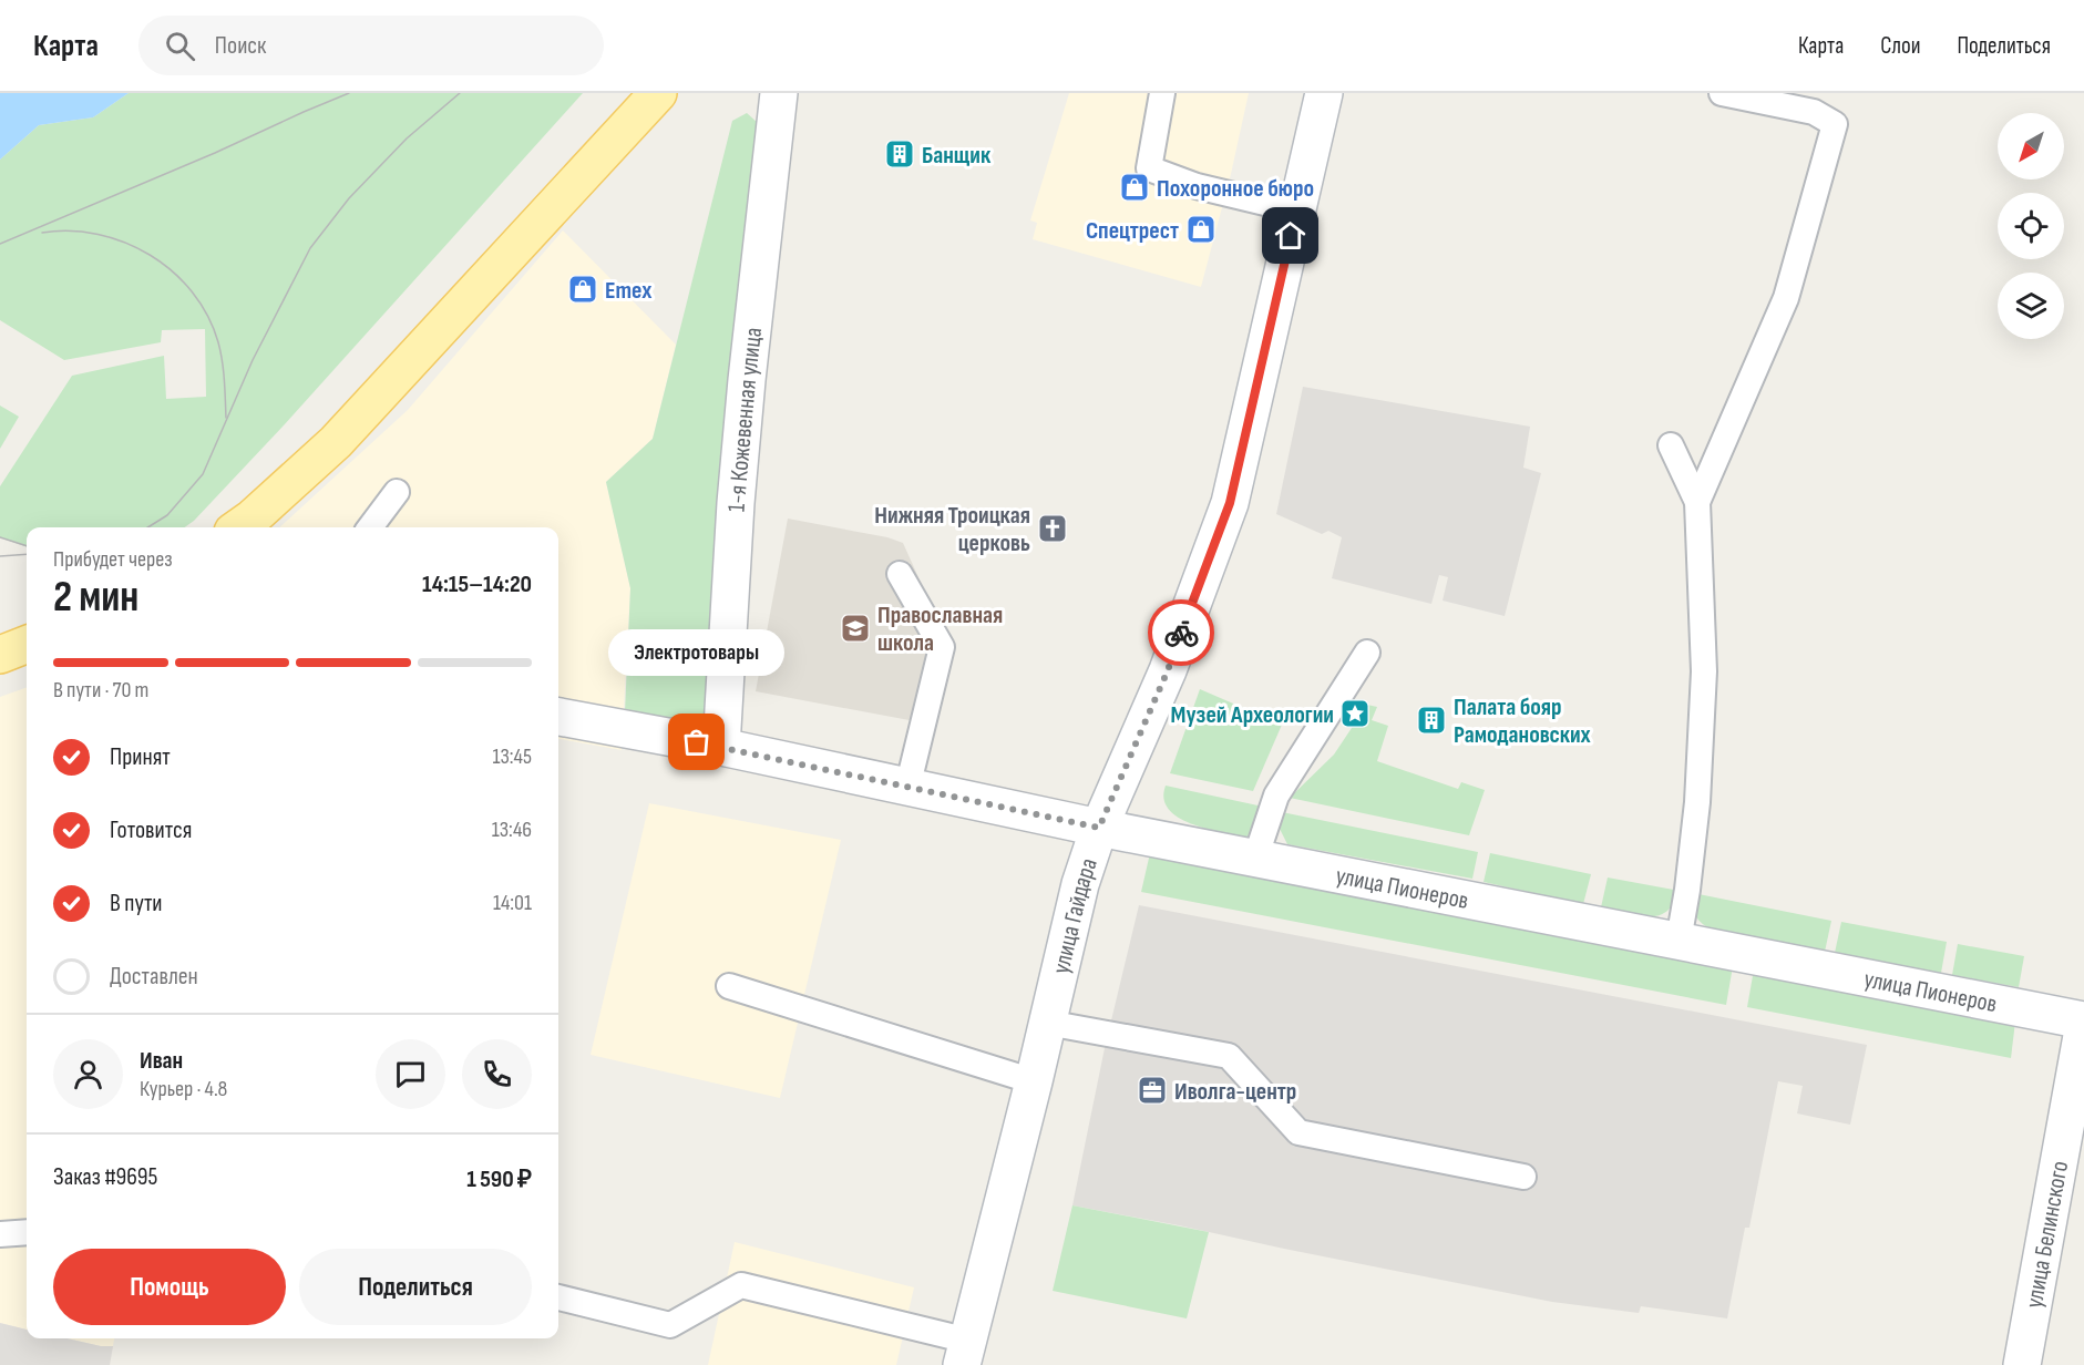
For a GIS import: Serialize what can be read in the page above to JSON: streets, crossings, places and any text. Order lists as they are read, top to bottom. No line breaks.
{"streets":{"street":["1-я Кожевенная улица","улица Пионеров","улица Гайдара","улица Белинского"]},"crossings":[["1-я Кожевенная улица","улица Пионеров"],["улица Пионеров","улица Гайдара"],["улица Пионеров","улица Белинского"]],"places":{"building":["Банщик","Палата бояр Рамодановских"],"shop":["Похоронное бюро","Спецтрест","Emex"],"church":["Нижняя Троицкая церковь"],"school or university":["Православная школа"],"place":["Музей Археологии"],"other":["Электротовары"],"office":["Иволга-центр"]},"north":"bottom left","page":{"header":"Карта","search":"Поиск","nav":["Карта","Слои","Поделиться"],"heading":["2 мин","Прибудет через","14:15–14:20"],"panel":["Иван","Курьер · 4.8","Заказ #9695","1 590 ₽"],"bubble":"Электротовары","bar":"В пути · 70 m","list":[["Принят","13:45"],["Готовится","13:46"],["В пути","14:01"],"Доставлен"],"buttons":["Помощь","Поделиться"]}}
